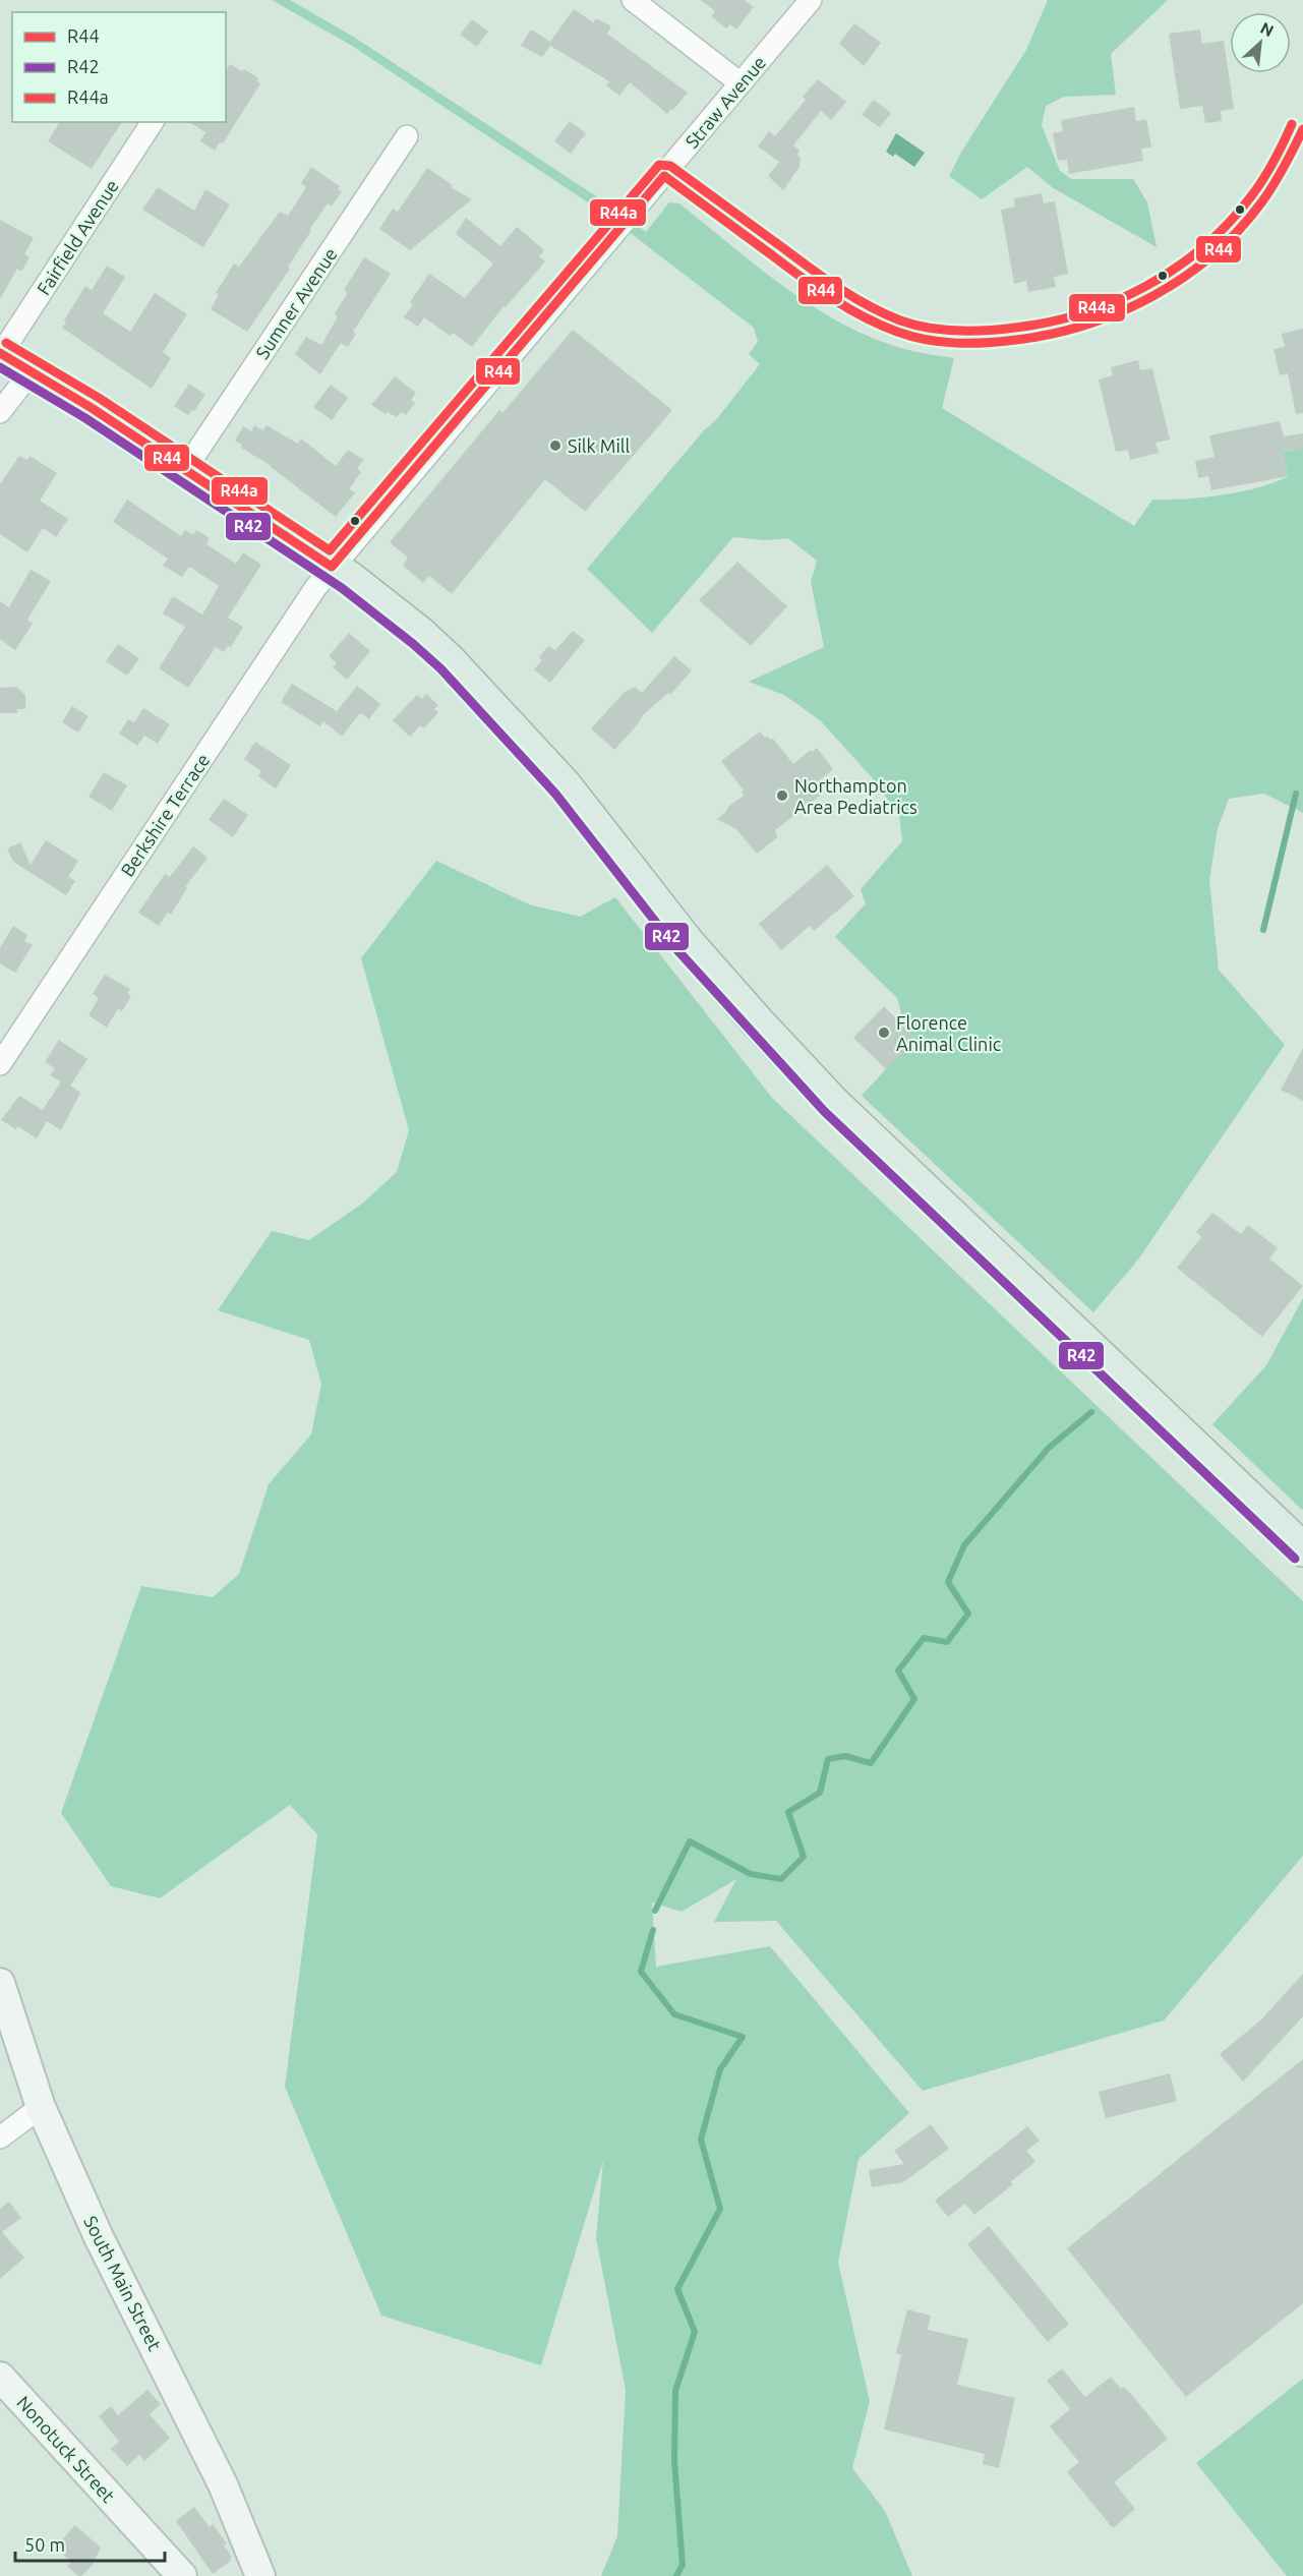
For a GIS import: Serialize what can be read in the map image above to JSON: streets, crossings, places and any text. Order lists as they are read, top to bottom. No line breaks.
{"streets":{"main road":["South Main Street","Nonotuck Street"],"street":["Straw Avenue","Fairfield Avenue","Sumner Avenue","Berkshire Terrace"]},"crossings":[["Straw Avenue","Berkshire Terrace"]],"places":["Silk Mill","Northampton Area Pediatrics","Florence Animal Clinic"],"lines":["transit line R44a","transit line R44","transit line R42"],"legend":["R44","R42","R44a"],"scale_bar":"50 m","north":"top right"}
